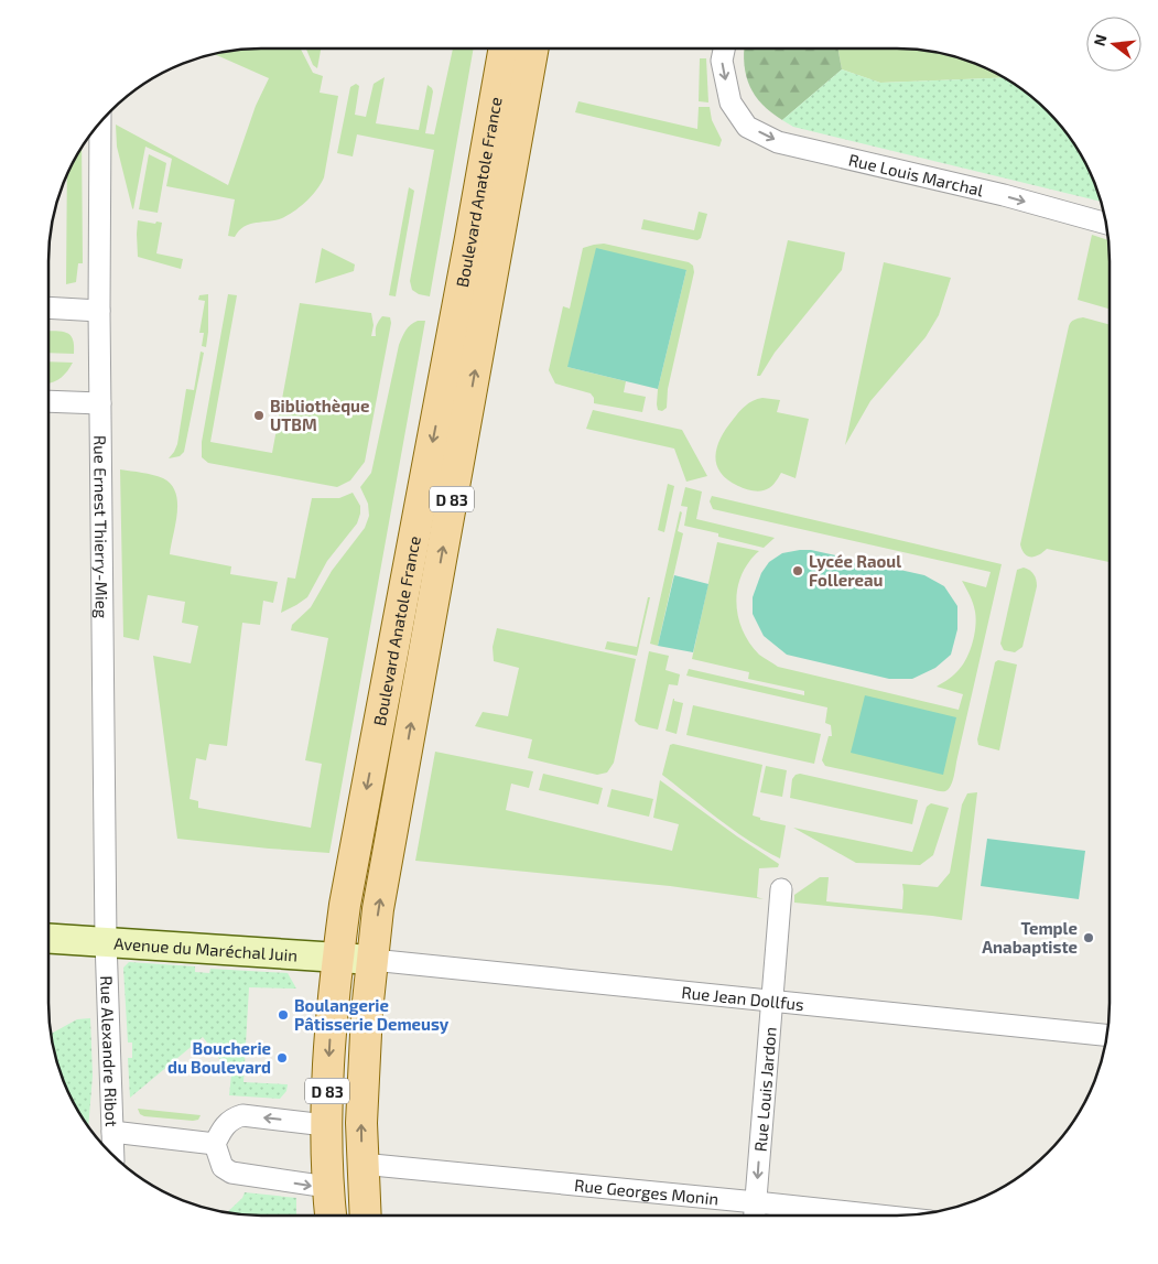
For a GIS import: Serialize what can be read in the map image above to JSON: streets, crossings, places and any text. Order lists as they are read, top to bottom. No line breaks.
{"streets":{"main road":["Boulevard Anatole France","D 83"],"street":["Rue Louis Marchal","Rue Ernest Thierry-Mieg","Avenue du Maréchal Juin","Rue Jean Dollfus","Rue Alexandre Ribot","Rue Louis Jardon","Rue Georges Monin"]},"crossings":[["Boulevard Anatole France","Avenue du Maréchal Juin"],["Boulevard Anatole France","Rue Jean Dollfus"],["Boulevard Anatole France","Rue Georges Monin"],["Rue Ernest Thierry-Mieg","Avenue du Maréchal Juin"],["Rue Ernest Thierry-Mieg","Rue Alexandre Ribot"],["Avenue du Maréchal Juin","Rue Jean Dollfus"],["Avenue du Maréchal Juin","Rue Alexandre Ribot"],["Rue Jean Dollfus","Rue Louis Jardon"],["Rue Louis Jardon","Rue Georges Monin"]],"one_way":["Rue Louis Marchal","Rue Louis Jardon"],"places":["Bibliothèque UTBM","Lycée Raoul Follereau","Temple Anabaptiste","Boulangerie Pâtisserie Demeusy","Boucherie du Boulevard"],"north":"left"}
